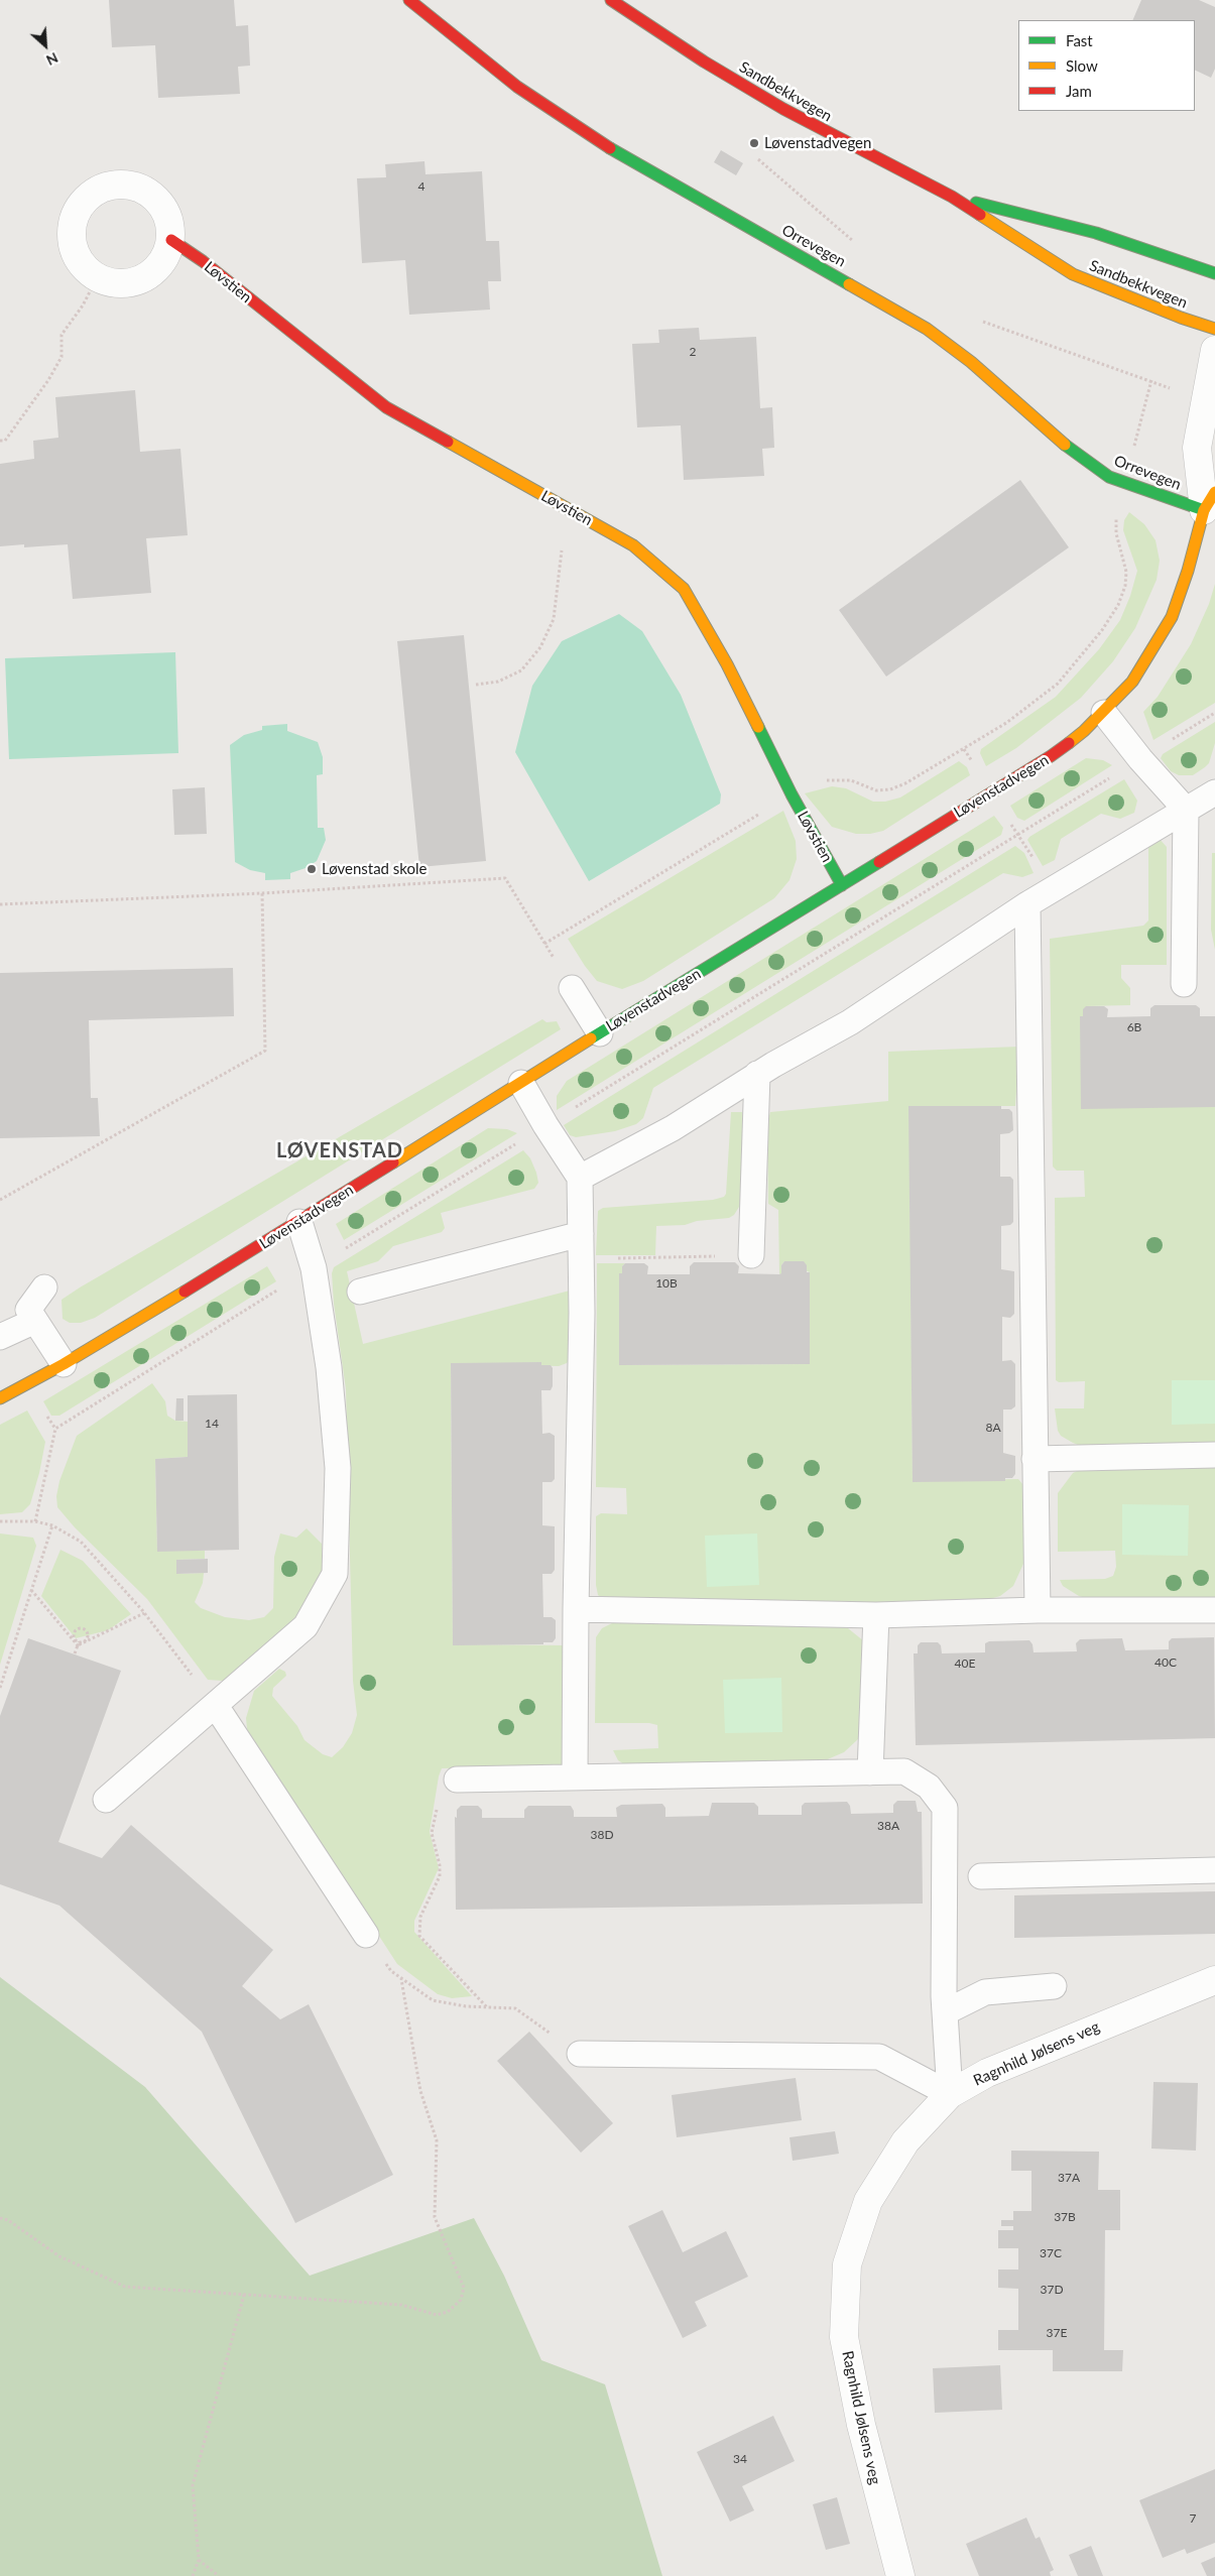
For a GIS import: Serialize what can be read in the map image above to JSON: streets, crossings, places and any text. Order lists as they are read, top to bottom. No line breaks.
{"streets":{"street":["Sandbekkvegen","Orrevegen","Løvstien","Løvenstadvegen","Ragnhild Jølsens veg"]},"crossings":[["Orrevegen","Løvenstadvegen"],["Løvstien","Løvenstadvegen"]],"districts":["LØVENSTAD"],"places":["Løvenstadvegen","Løvenstad skole"],"house_numbers":["4","2","6B","10B","14","8A","40C","40E","38A","38D","37A","37B","37C","37D","37E","34","7"],"legend":["Fast","Slow","Jam"],"north":"bottom right"}
